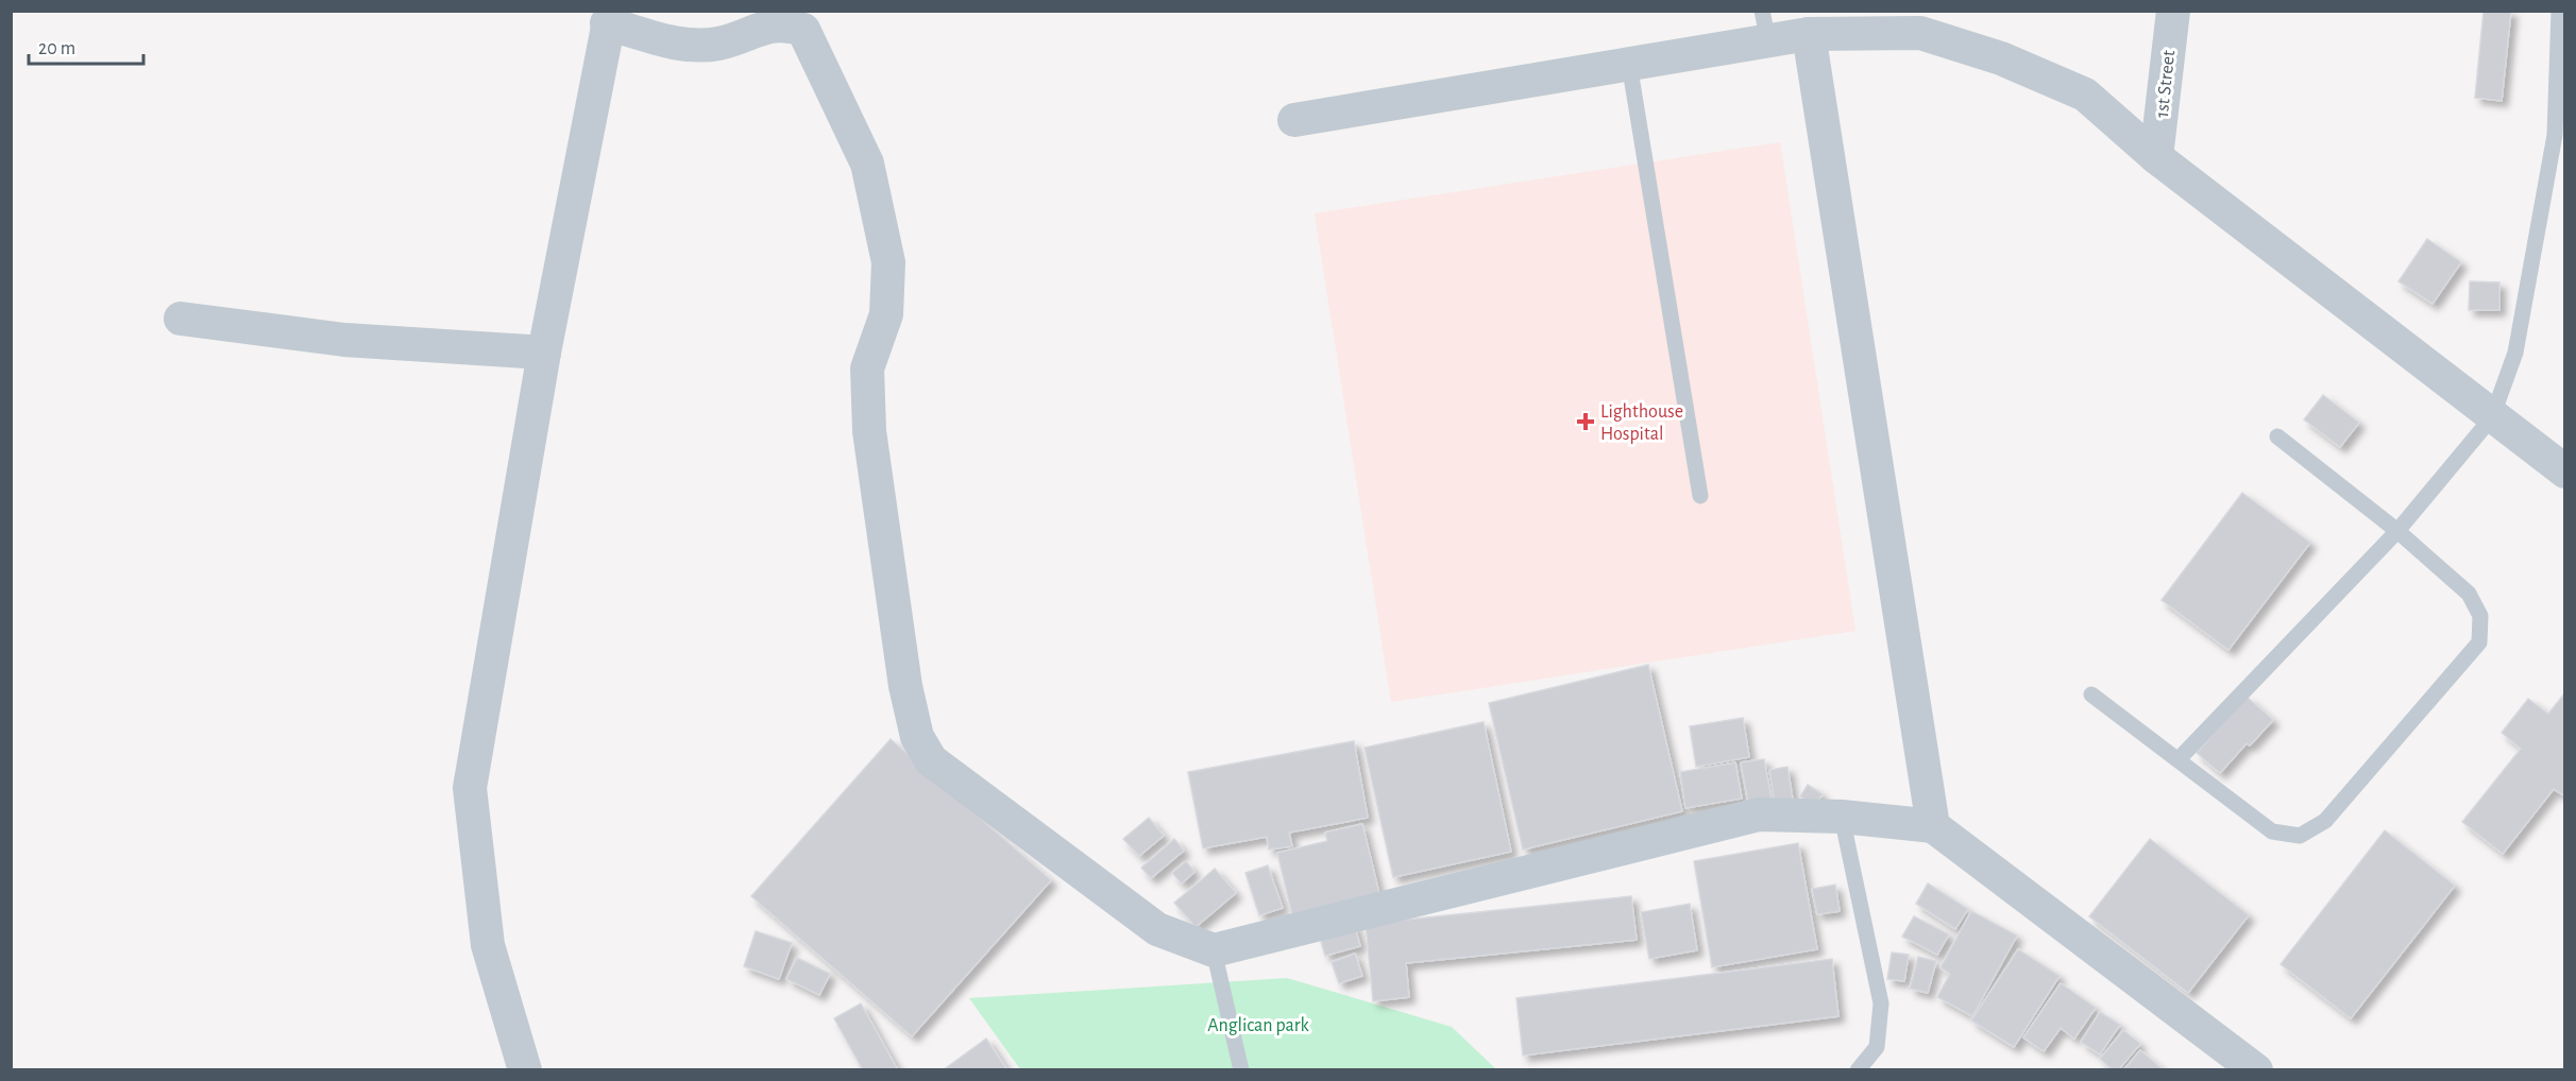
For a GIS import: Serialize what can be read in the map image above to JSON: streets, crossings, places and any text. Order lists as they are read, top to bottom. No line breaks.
{"streets":{"street":["1st Street"]},"parks":["Anglican park"],"places":{"health":["Lighthouse Hospital"]},"scale_bar":"20 m"}
